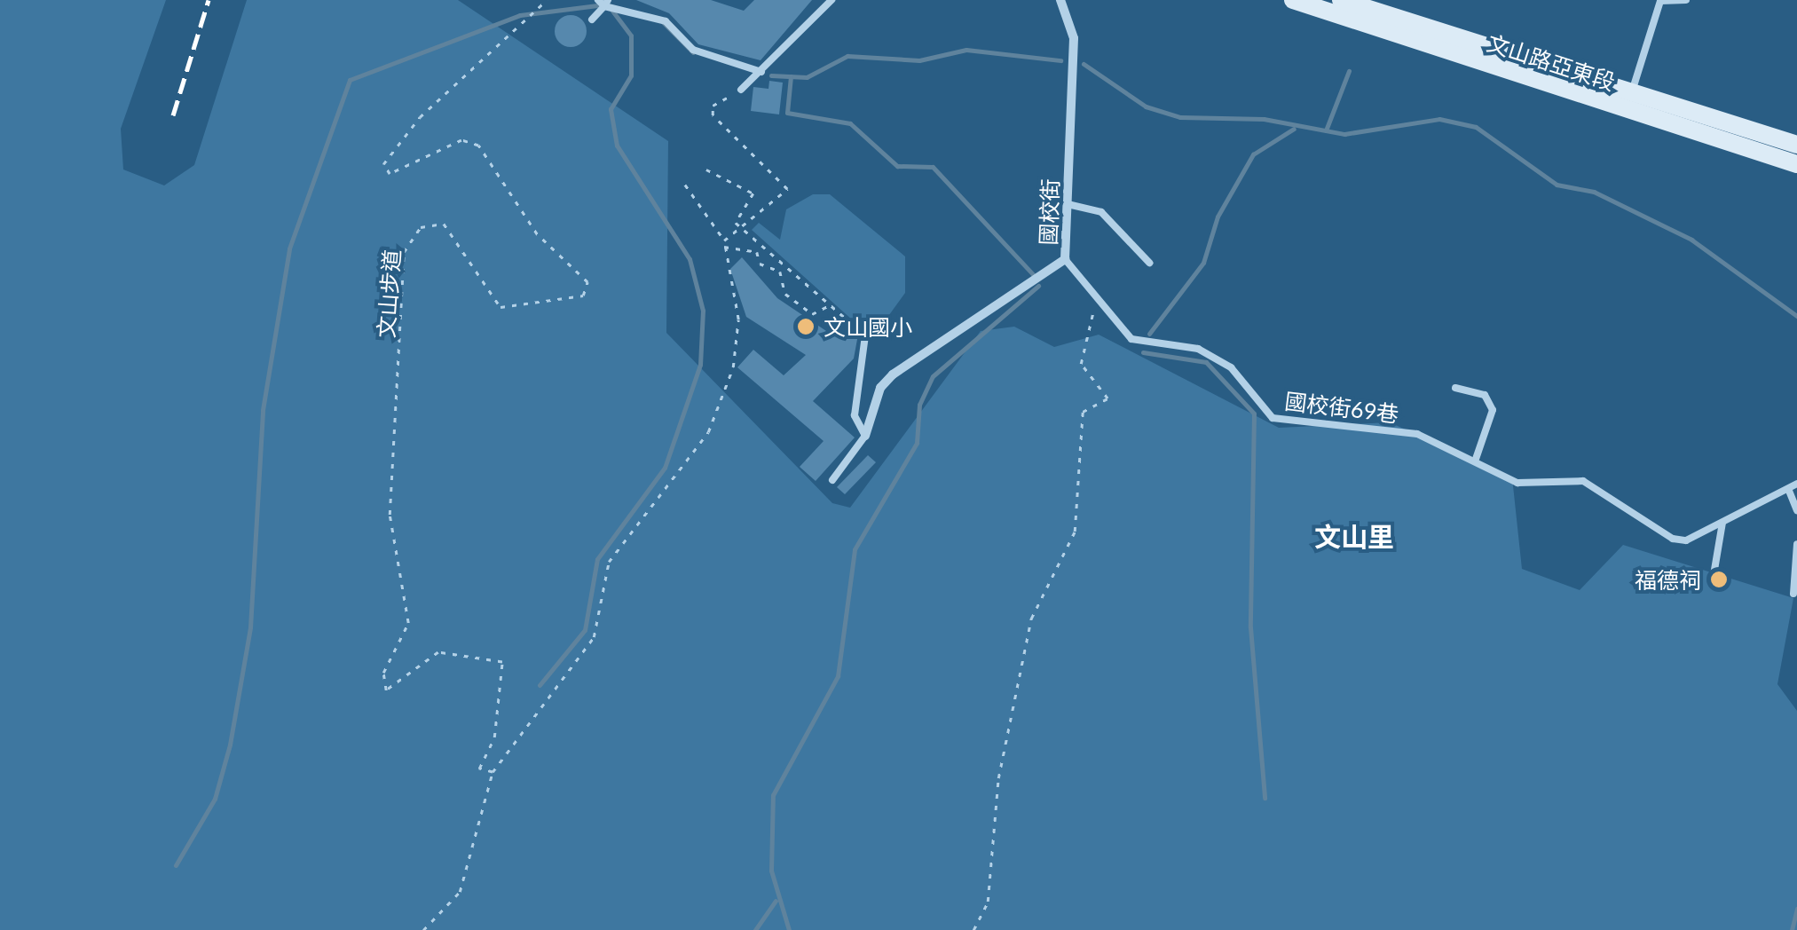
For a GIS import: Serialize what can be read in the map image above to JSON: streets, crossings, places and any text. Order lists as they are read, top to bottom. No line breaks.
{"streets":{"main road":["文山路亞東段"],"street":["國校街"],"lane":["國校街69巷"],"path":["文山步道"]},"crossings":[["國校街","國校街69巷"]],"districts":["文山里"],"places":["文山國小","福德祠"]}
